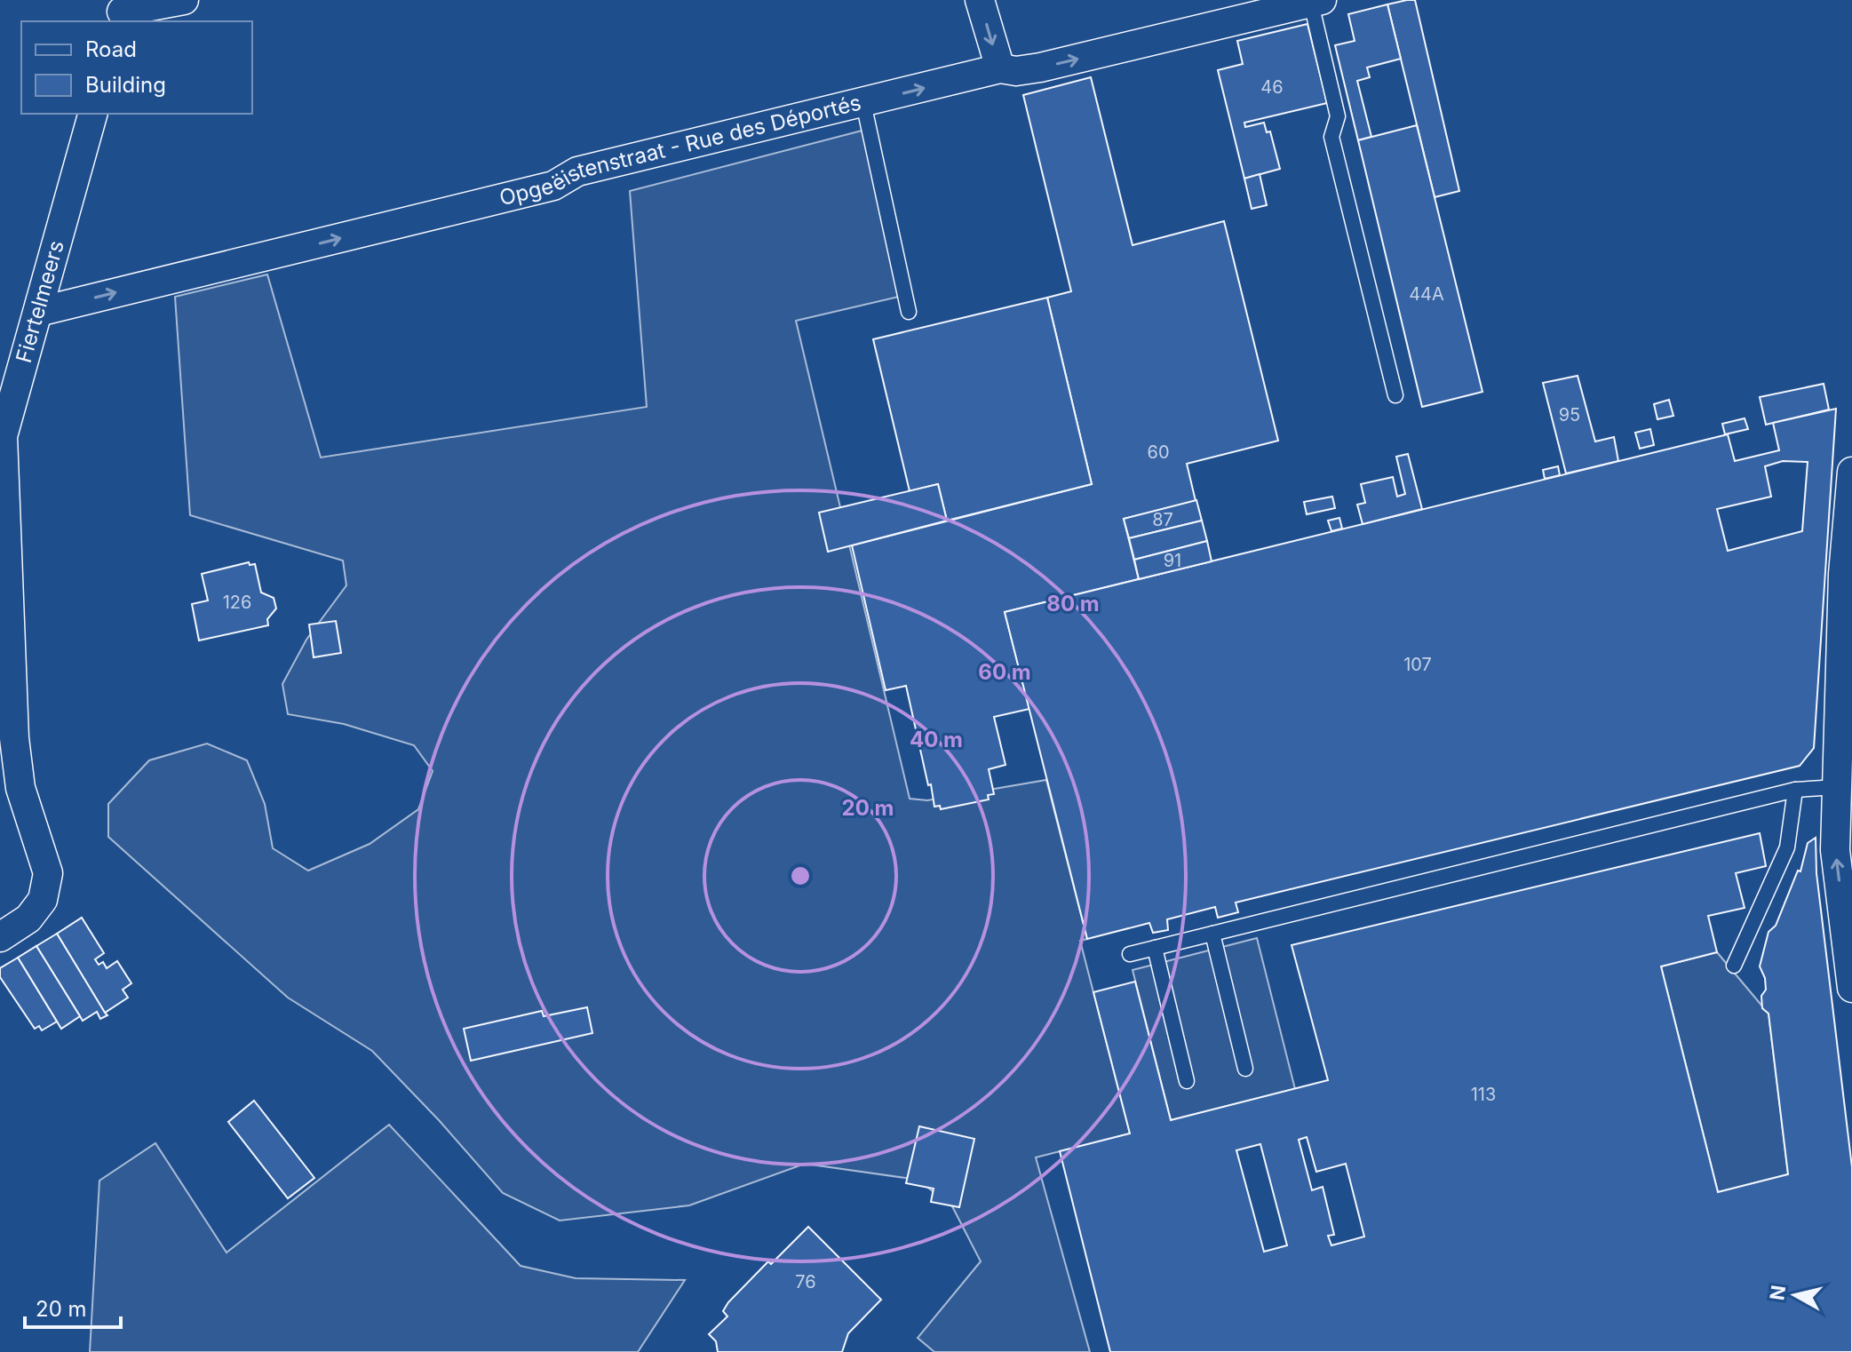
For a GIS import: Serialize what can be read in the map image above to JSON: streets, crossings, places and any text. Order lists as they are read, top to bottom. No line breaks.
{"streets":{"street":["Opgeëistenstraat - Rue des Déportés","Fiertelmeers"]},"crossings":[["Opgeëistenstraat - Rue des Déportés","Fiertelmeers"]],"one_way":["Opgeëistenstraat - Rue des Déportés"],"house_numbers":["46","44A","95","60","87","91","126","107","113","76"],"legend":["Road","Building"],"scale_bar":"20 m","north":"left","rings":["80 m","60 m","40 m","20 m"]}
